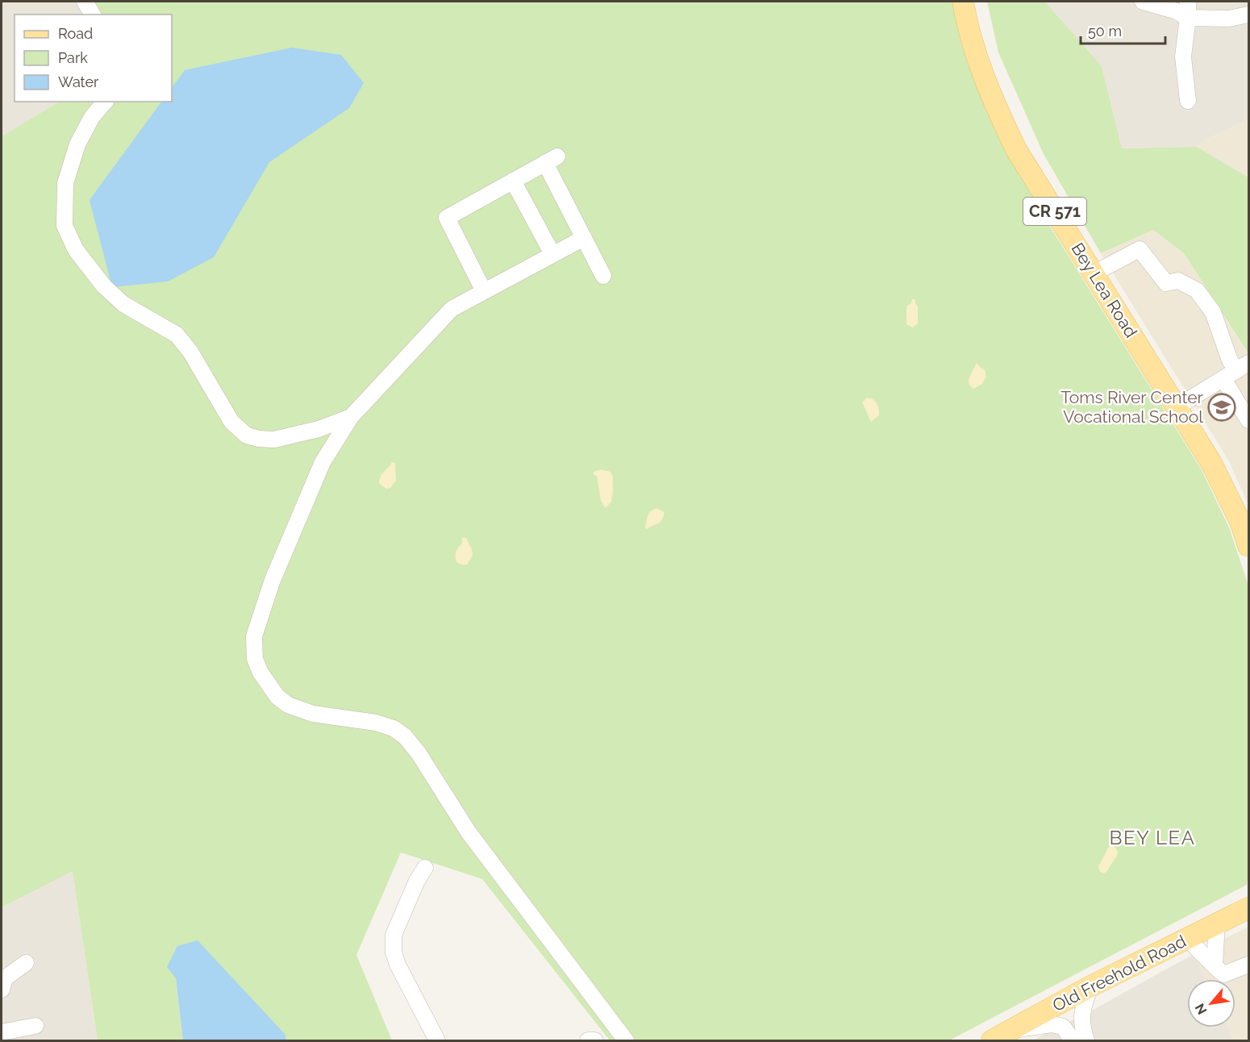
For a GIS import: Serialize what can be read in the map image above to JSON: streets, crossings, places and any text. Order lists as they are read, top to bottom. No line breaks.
{"streets":{"main road":["CR 571","Bey Lea Road","Old Freehold Road"]},"districts":["BEY LEA"],"places":{"school or university":["Toms River Center Vocational School"]},"legend":["Road","Park","Water"],"scale_bar":"50 m","north":"bottom left"}
